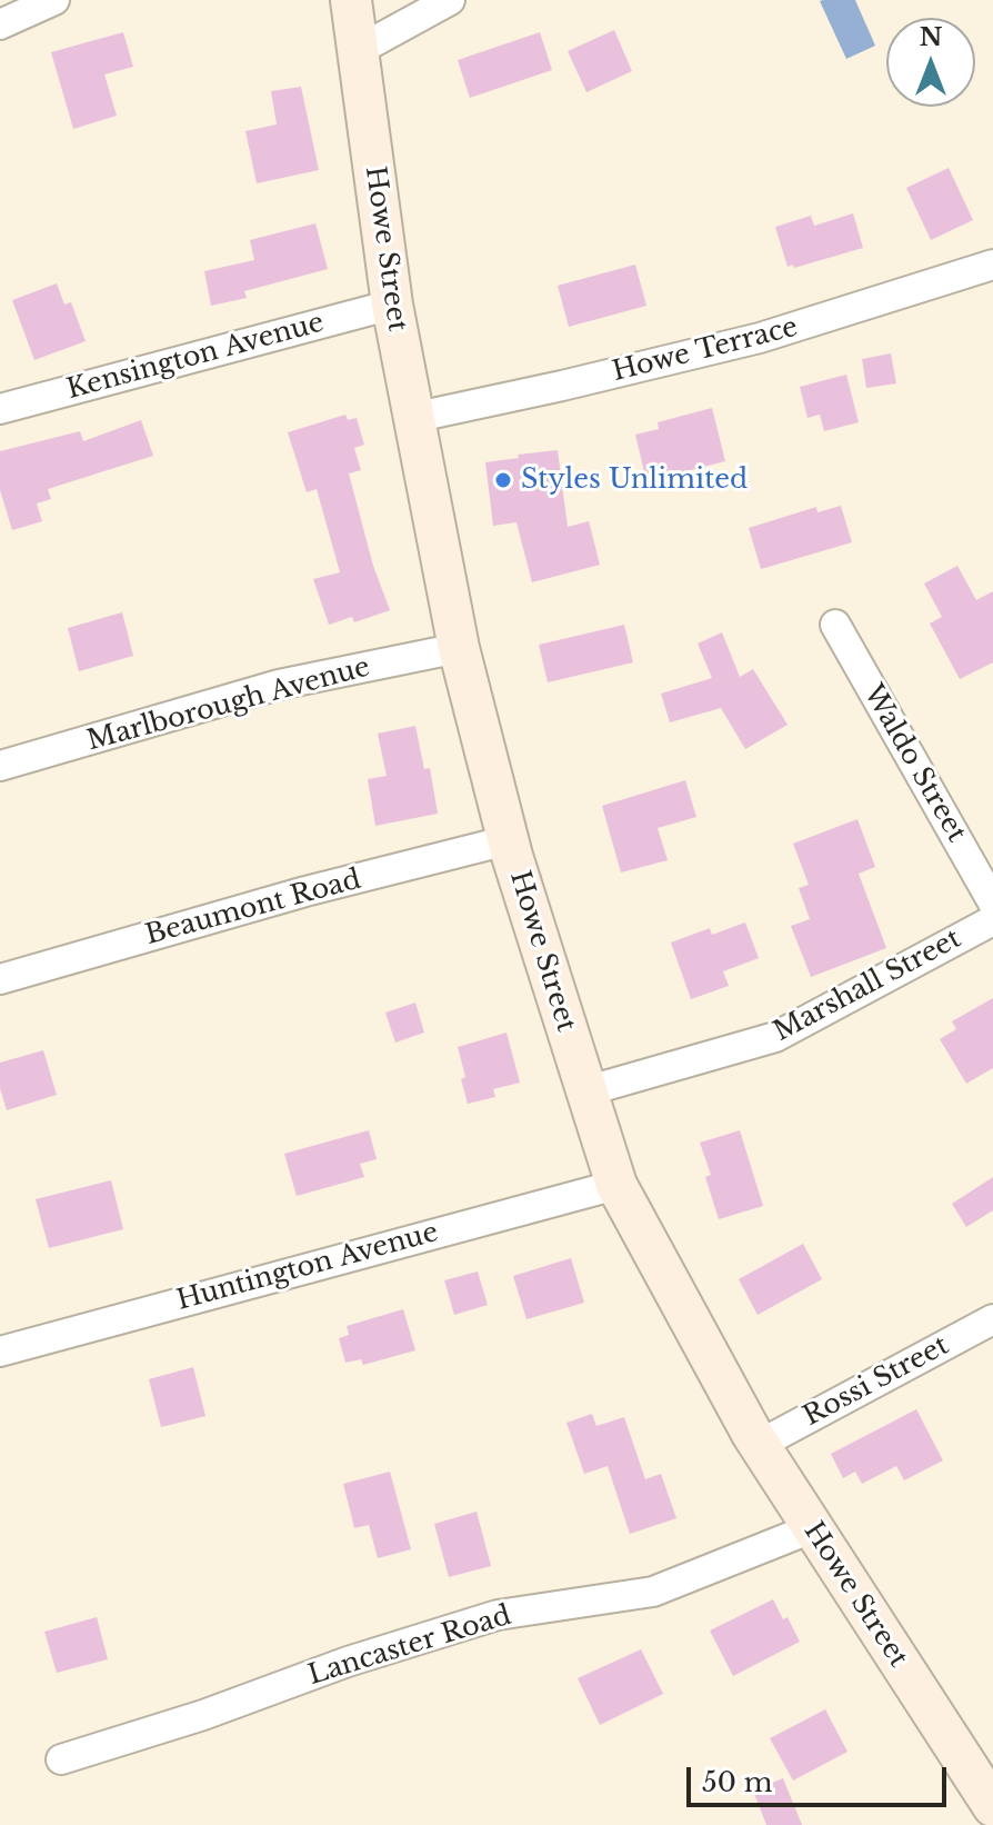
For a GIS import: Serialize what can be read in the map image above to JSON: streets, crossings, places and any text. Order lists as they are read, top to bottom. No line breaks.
{"streets":{"main road":["Howe Street"],"street":["Howe Terrace","Kensington Avenue","Marlborough Avenue","Waldo Street","Beaumont Road","Marshall Street","Huntington Avenue","Rossi Street","Lancaster Road"]},"crossings":[["Howe Street","Howe Terrace"],["Howe Street","Kensington Avenue"],["Howe Street","Marlborough Avenue"],["Howe Street","Beaumont Road"],["Howe Street","Marshall Street"],["Howe Street","Huntington Avenue"],["Howe Street","Rossi Street"],["Howe Street","Lancaster Road"]],"places":["Styles Unlimited"],"scale_bar":"50 m","north":"top"}
